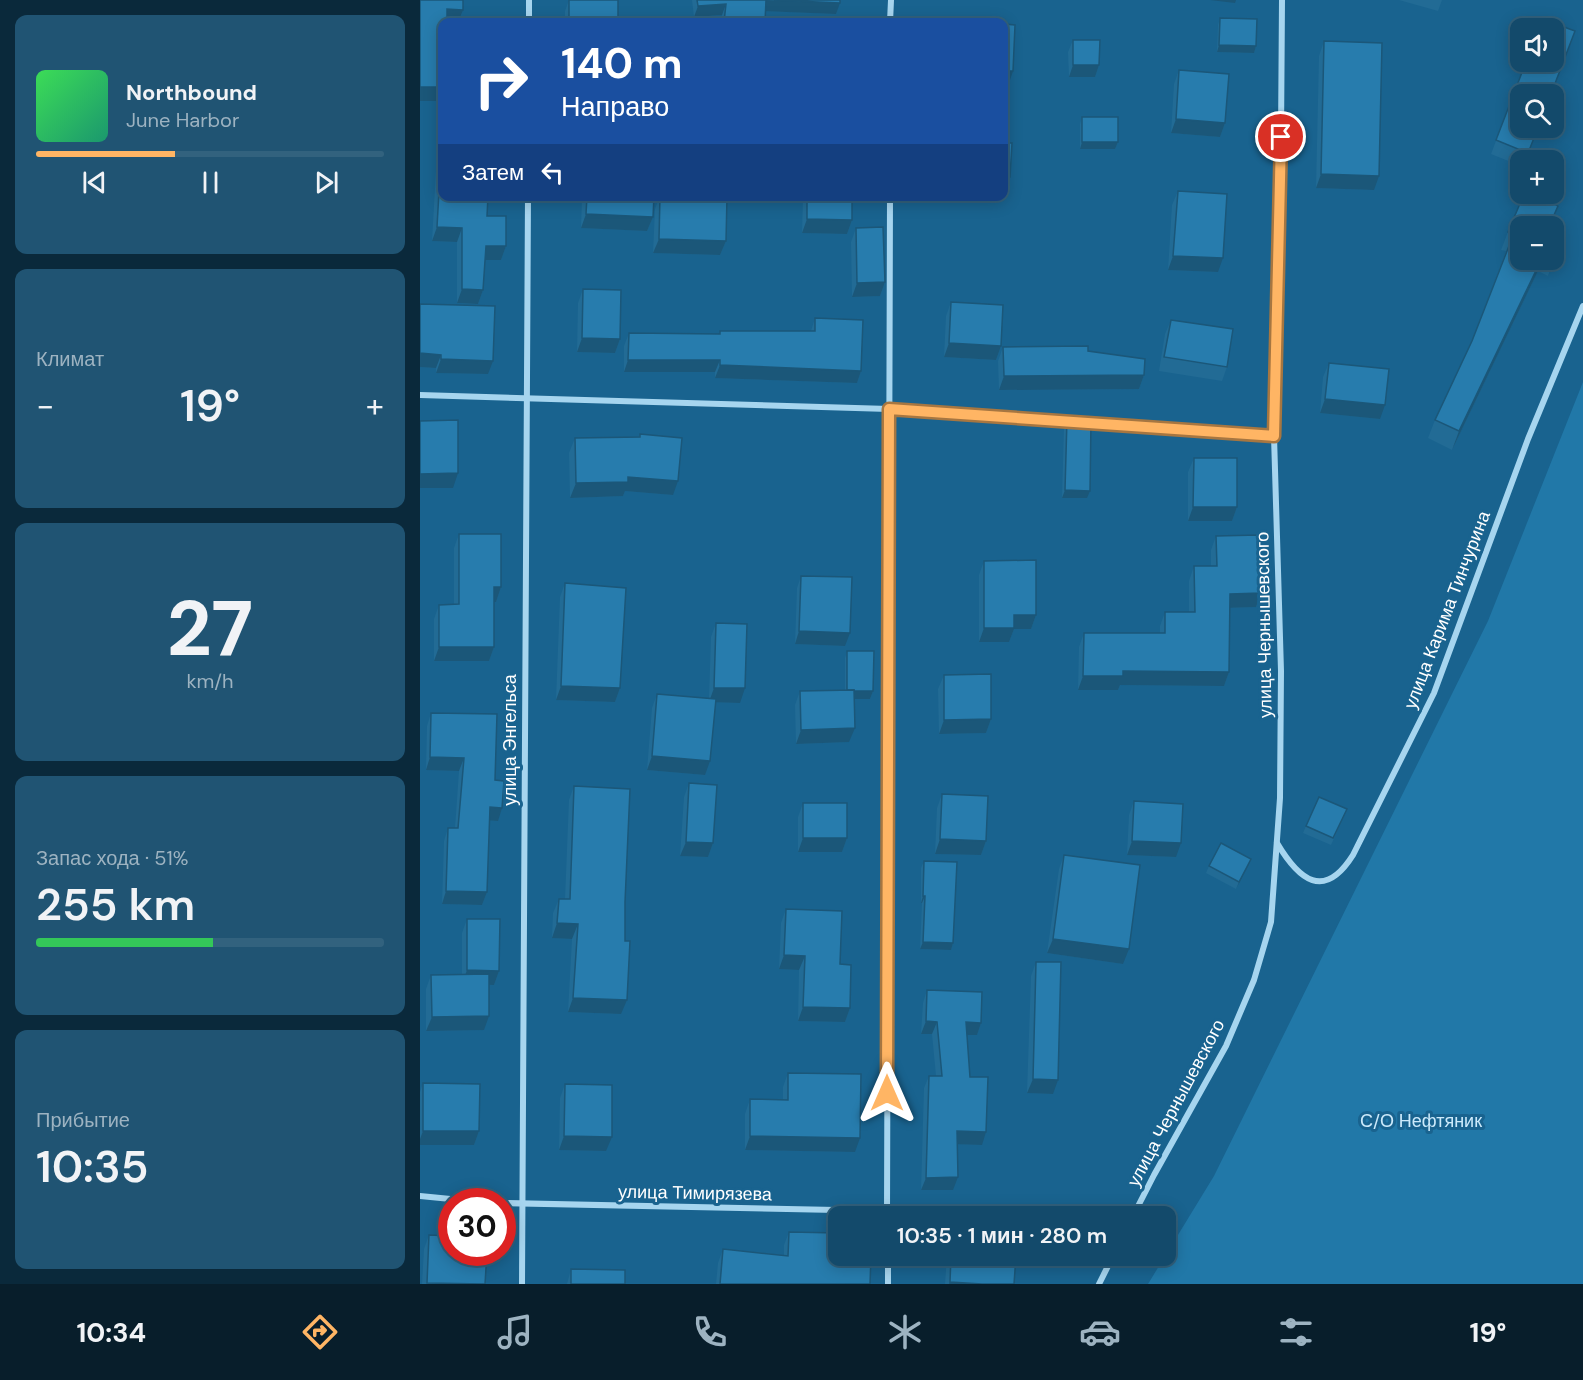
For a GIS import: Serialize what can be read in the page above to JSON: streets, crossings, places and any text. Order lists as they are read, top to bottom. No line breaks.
{"streets":{"street":["улица Карима Тинчурина","улица Чернышевского","улица Энгельса","улица Тимирязева"]},"crossings":[["улица Карима Тинчурина","улица Чернышевского"],["улица Энгельса","улица Тимирязева"]],"parks":["С/О Нефтяник"],"page":{"map_buttons":["+","−"],"turn":["140 m","Направо"],"song":["Northbound","June Harbor"],"then":"Затем","tile":["Климат",["27","km/h"],["Запас хода · 51%","255 km"],["Прибытие","10:35"]],"heat":["−","19°","+"],"limit":"30","trip":"10:35 · 1 мин · 280 m","tabs":["10:34","19°"]}}
